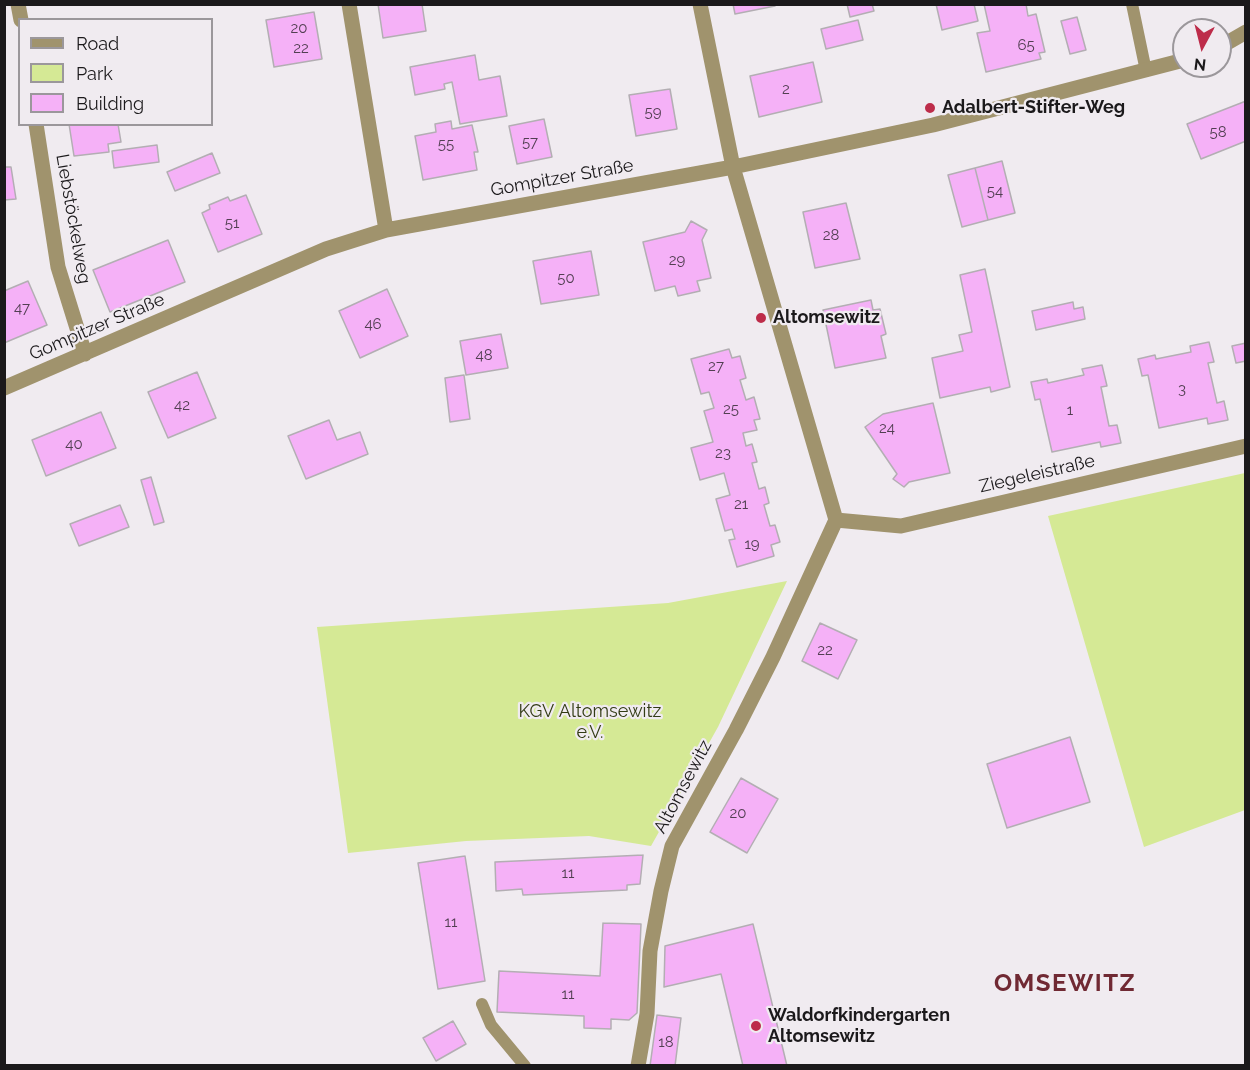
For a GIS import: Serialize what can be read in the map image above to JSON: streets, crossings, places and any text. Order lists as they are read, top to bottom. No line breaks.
{"streets":{"street":["Gompitzer Straße","Liebstöckelweg","Ziegeleistraße","Altomsewitz"]},"crossings":[["Gompitzer Straße","Liebstöckelweg"],["Ziegeleistraße","Altomsewitz"]],"districts":["OMSEWITZ"],"parks":["KGV Altomsewitz e.V."],"places":["Adalbert-Stifter-Weg","Altomsewitz","Waldorfkindergarten Altomsewitz"],"house_numbers":["20","65","22","2","59","58","57","55","54","51","28","29","50","47","46","48","27","3","42","25","1","24","40","23","21","19","22","20","11","11","11","18"],"legend":["Road","Park","Building"],"north":"bottom"}
